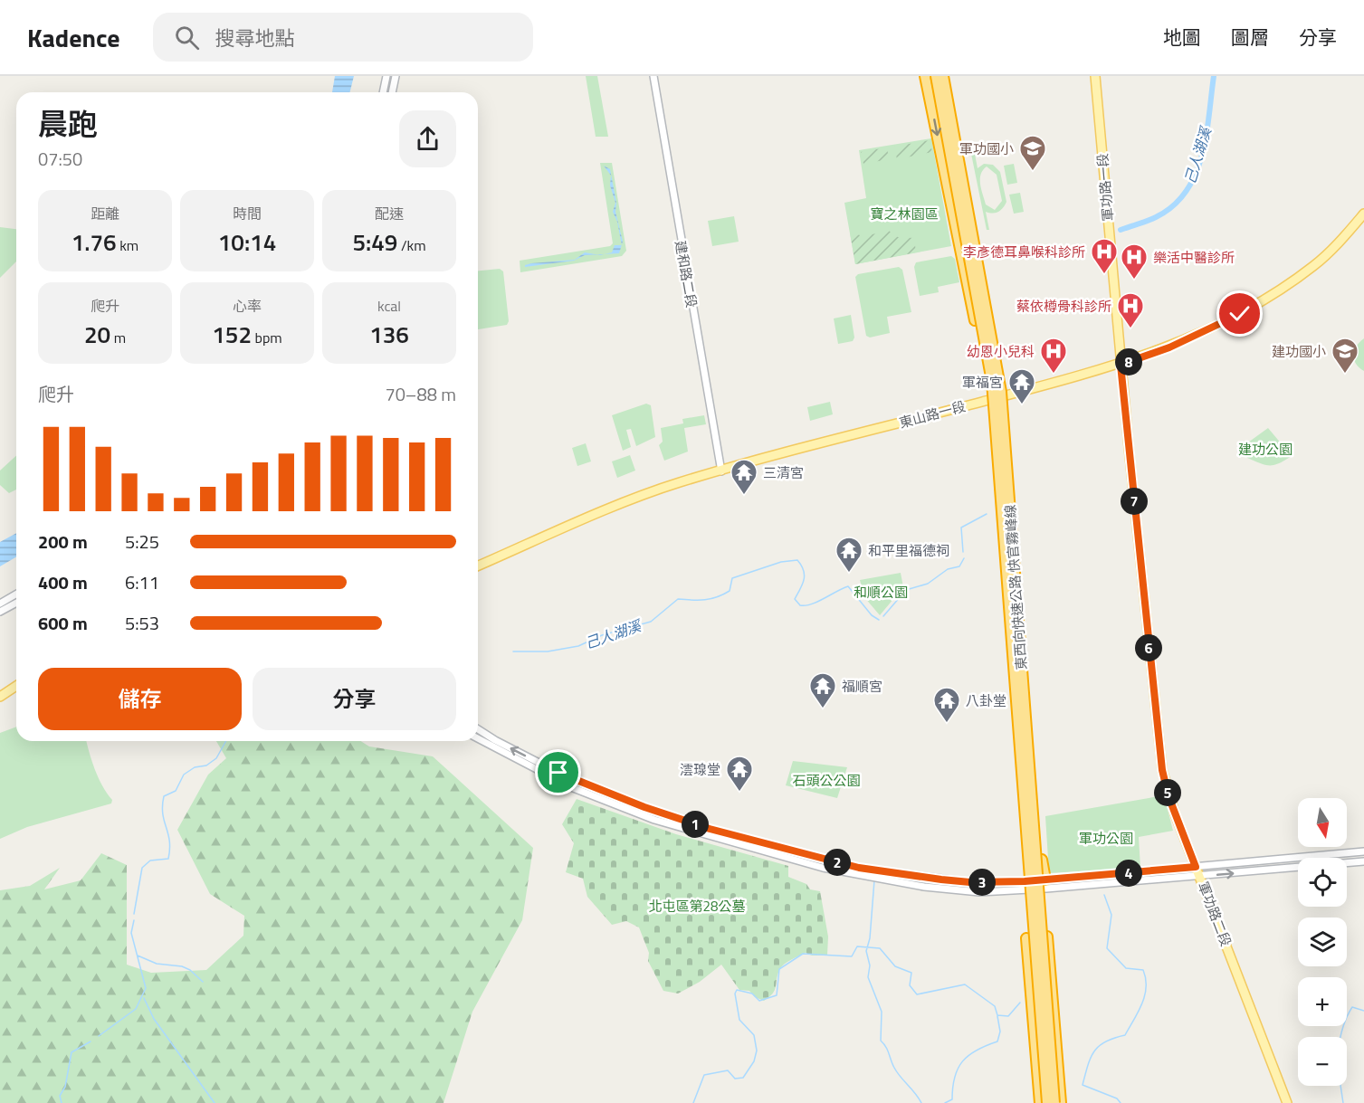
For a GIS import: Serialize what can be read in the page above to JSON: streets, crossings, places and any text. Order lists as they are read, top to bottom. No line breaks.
{"streets":{"highway":["東西向快速公路 快官霧峰線"],"main road":["軍功路一段","東山路一段","軍功路二段"],"street":["建和路二段"]},"crossings":[["軍功路一段","東山路一段"],["軍功路一段","軍功路二段"],["建和路二段","東山路一段"],["東山路一段","軍功路二段"]],"water":["己人湖溪"],"parks":["寶之林園區","建功公園","和順公園","石頭公公園","軍功公園","北屯區第28公墓"],"places":{"school or university":["軍功國小","建功國小"],"hospital":["李彥德耳鼻喉科診所","樂活中醫診所","蔡依樽骨科診所","幼恩小兒科"],"temple":["軍福宮","三清宮","和平里福德祠","福順宮","八卦堂","澐瑔堂"]},"north":"bottom","page":{"header":"Kadence","search":"搜尋地點","nav":["地圖","圖層","分享"],"heading":["晨跑","07:50"],"stats":[["距離","1.76 km"],["時間","10:14"],["配速","5:49 /km"],["爬升","20 m"],["心率","152 bpm"],["kcal","136"]],"pins":["8","7","6","5","1","2","4","3"],"chart":["爬升","70–88 m"],"list":[{"name":"200 m","note":"5:25"},{"name":"400 m","note":"6:11"},{"name":"600 m","note":"5:53"}],"buttons":["儲存","分享"],"map_buttons":["+","−"]}}
